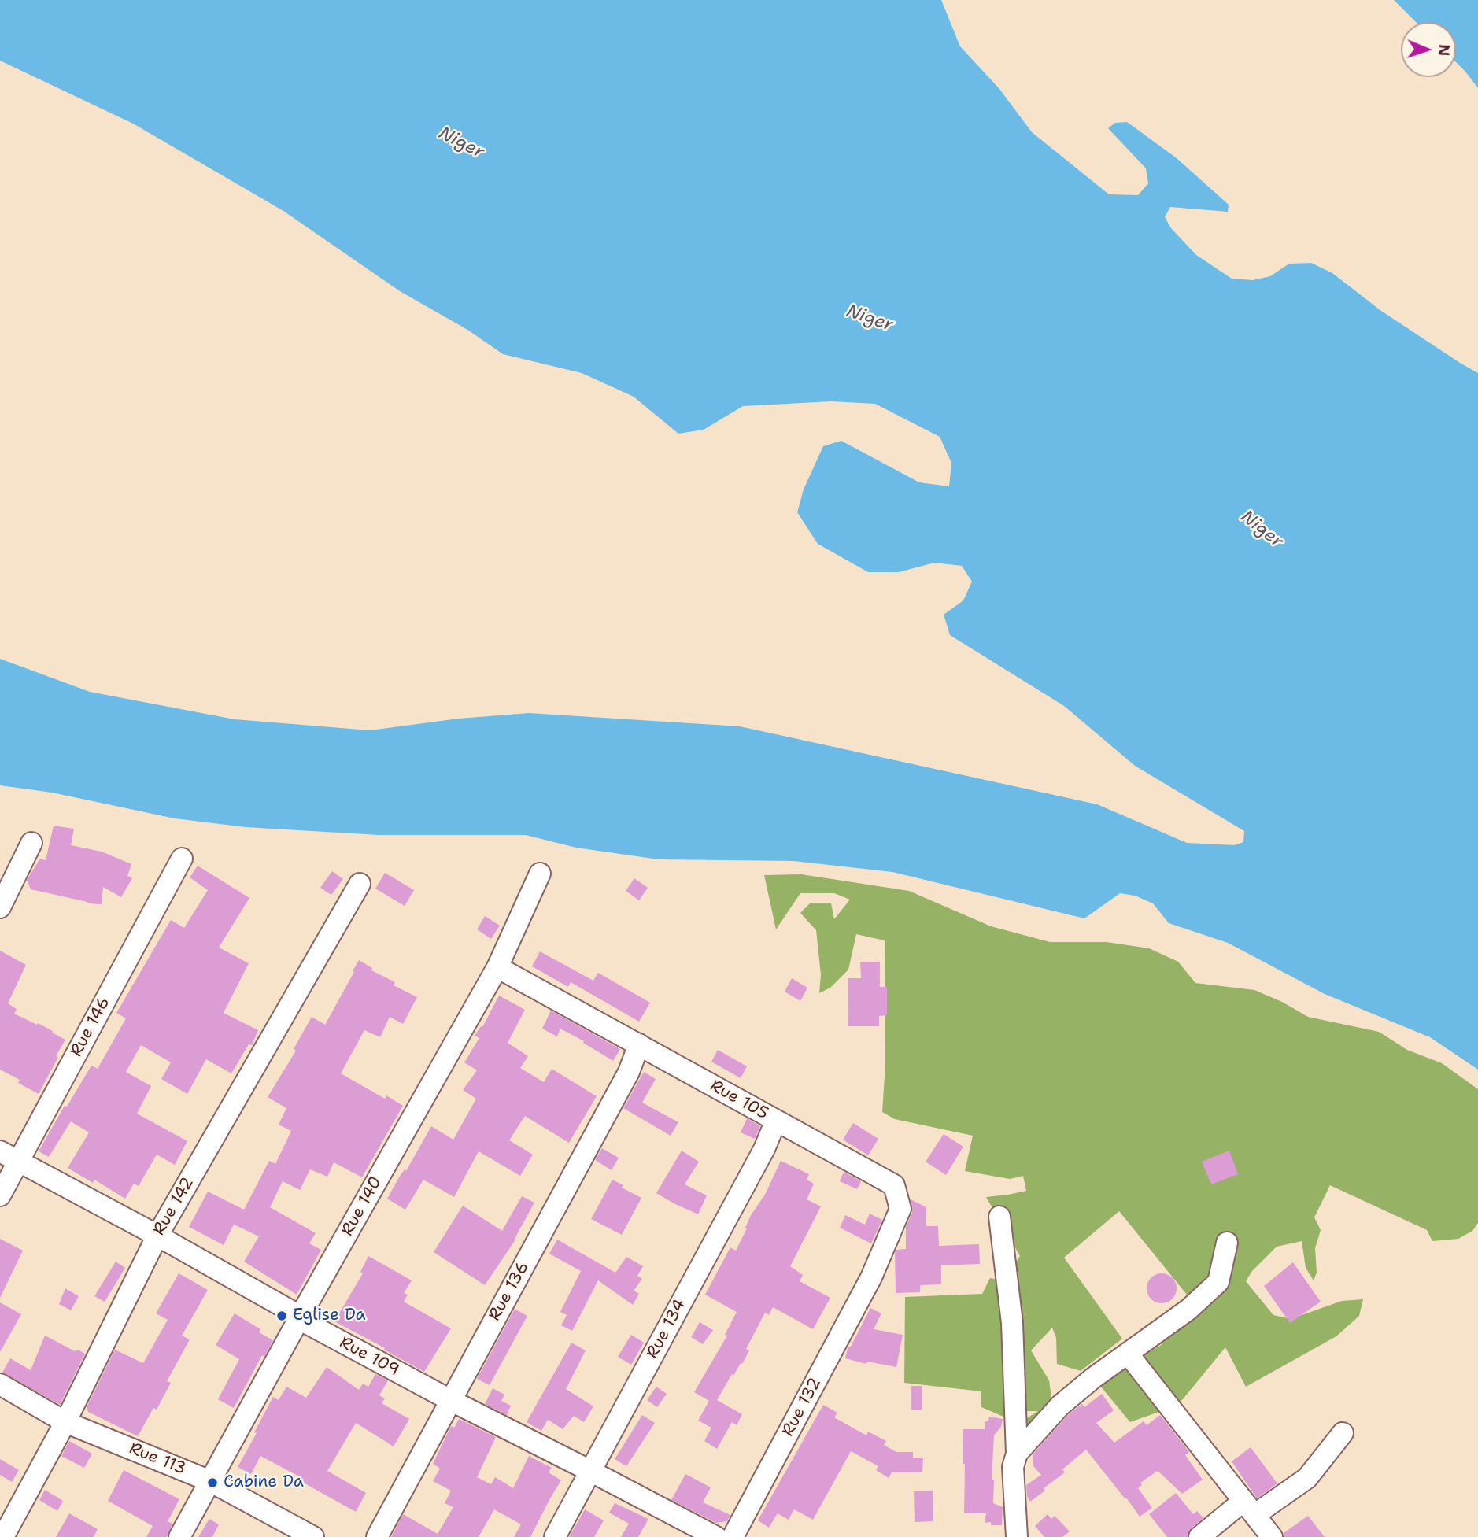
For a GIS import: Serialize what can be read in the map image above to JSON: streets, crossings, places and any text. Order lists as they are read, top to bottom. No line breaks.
{"streets":{"street":["Rue 146","Rue 105","Rue 142","Rue 140","Rue 136","Rue 134","Rue 109","Rue 132","Rue 113"]},"crossings":[["Rue 146","Rue 109"],["Rue 105","Rue 140"],["Rue 105","Rue 136"],["Rue 105","Rue 134"],["Rue 105","Rue 132"],["Rue 142","Rue 109"],["Rue 142","Rue 113"],["Rue 140","Rue 109"],["Rue 140","Rue 113"],["Rue 136","Rue 109"],["Rue 134","Rue 109"]],"water":["Niger"],"places":["Eglise Da","Cabine Da"],"north":"right"}
